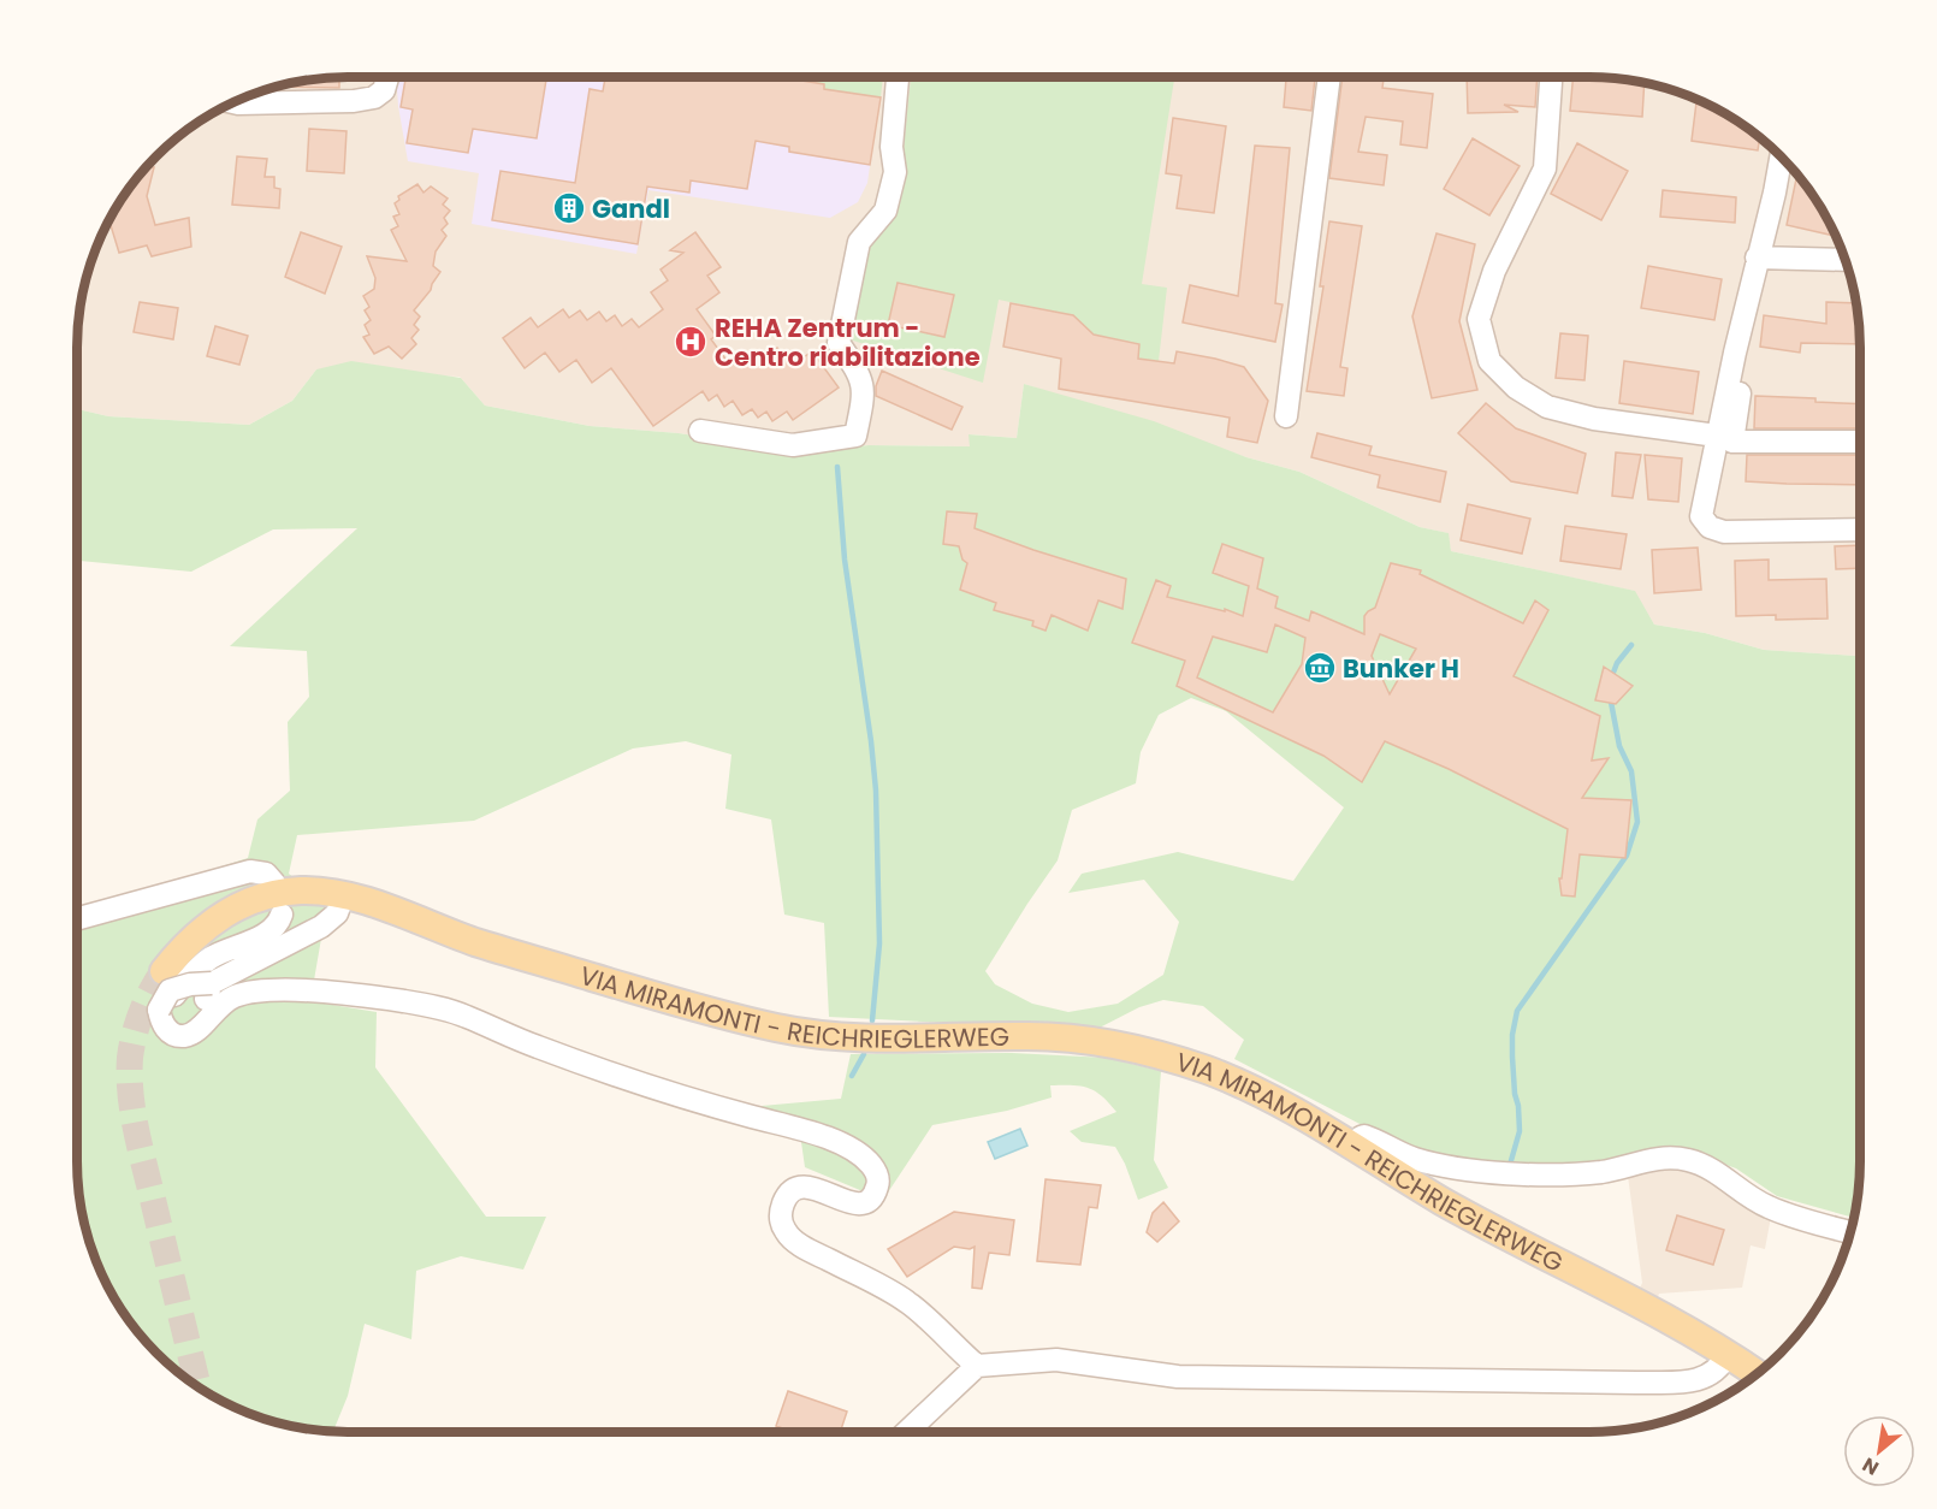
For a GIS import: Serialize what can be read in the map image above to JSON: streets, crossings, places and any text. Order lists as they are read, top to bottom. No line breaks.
{"streets":{"main road":["VIA MIRAMONTI - REICHRIEGLERWEG"]},"places":{"building":["Gandl"],"hospital":["REHA Zentrum - Centro riabilitazione"],"museum":["Bunker H"]},"north":"bottom left"}
